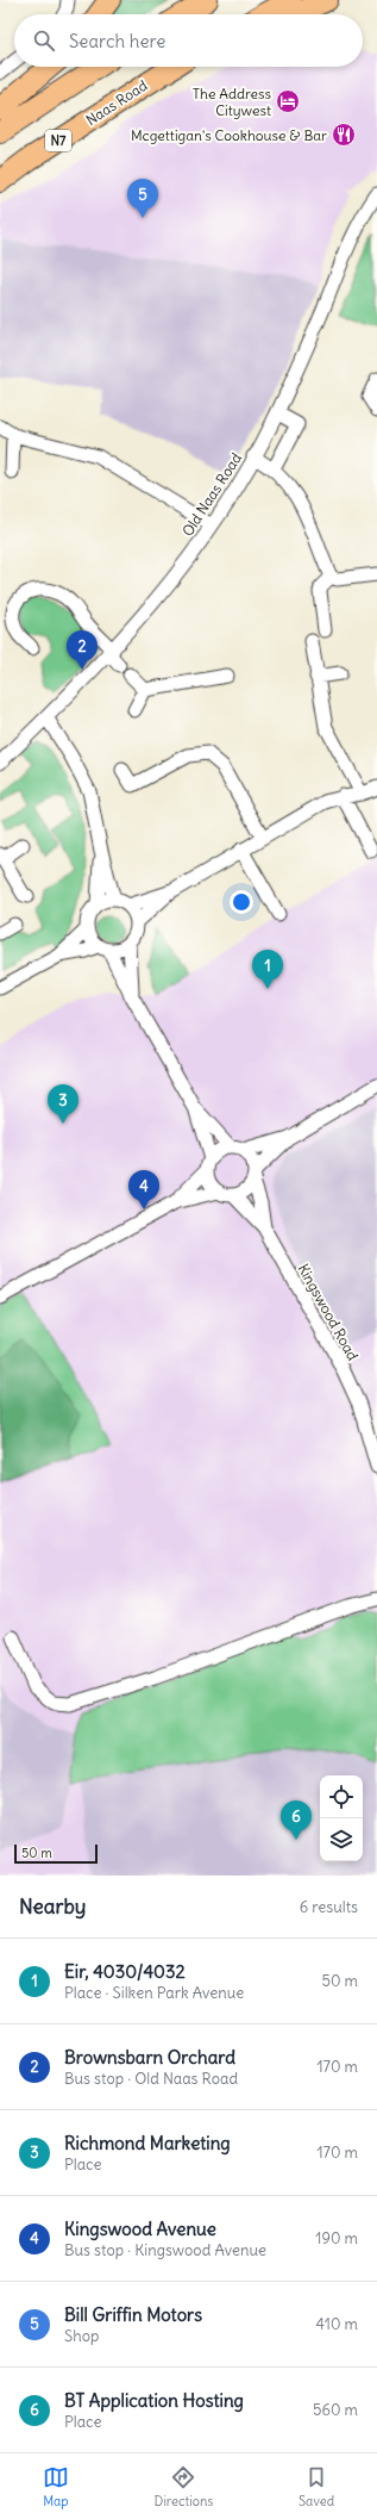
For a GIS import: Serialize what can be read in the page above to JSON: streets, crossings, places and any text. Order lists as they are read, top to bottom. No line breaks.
{"streets":{"highway":["Naas Road","N7"],"street":["Old Naas Road","Kingswood Road"]},"crossings":[["Naas Road","N7"]],"places":{"hotel":["The Address Citywest"],"restaurant":["Mcgettigan's Cookhouse & Bar"]},"scale_bar":"50 m","page":{"search":"Search here","pins":["5","2","1","3","4","6"],"scale":"50 m","heading":["Nearby","6 results"],"list":[{"mark":"1","name":"Eir, 4030/4032","note":"Place · Silken Park Avenue","value":"50 m"},{"mark":"2","name":"Brownsbarn Orchard","note":"Bus stop · Old Naas Road","value":"170 m"},{"mark":"3","name":"Richmond Marketing","note":"Place","value":"170 m"},{"mark":"4","name":"Kingswood Avenue","note":"Bus stop · Kingswood Avenue","value":"190 m"},{"mark":"5","name":"Bill Griffin Motors","note":"Shop","value":"410 m"},{"mark":"6","name":"BT Application Hosting","note":"Place","value":"560 m"}],"nav":["Map","Directions","Saved"]}}
